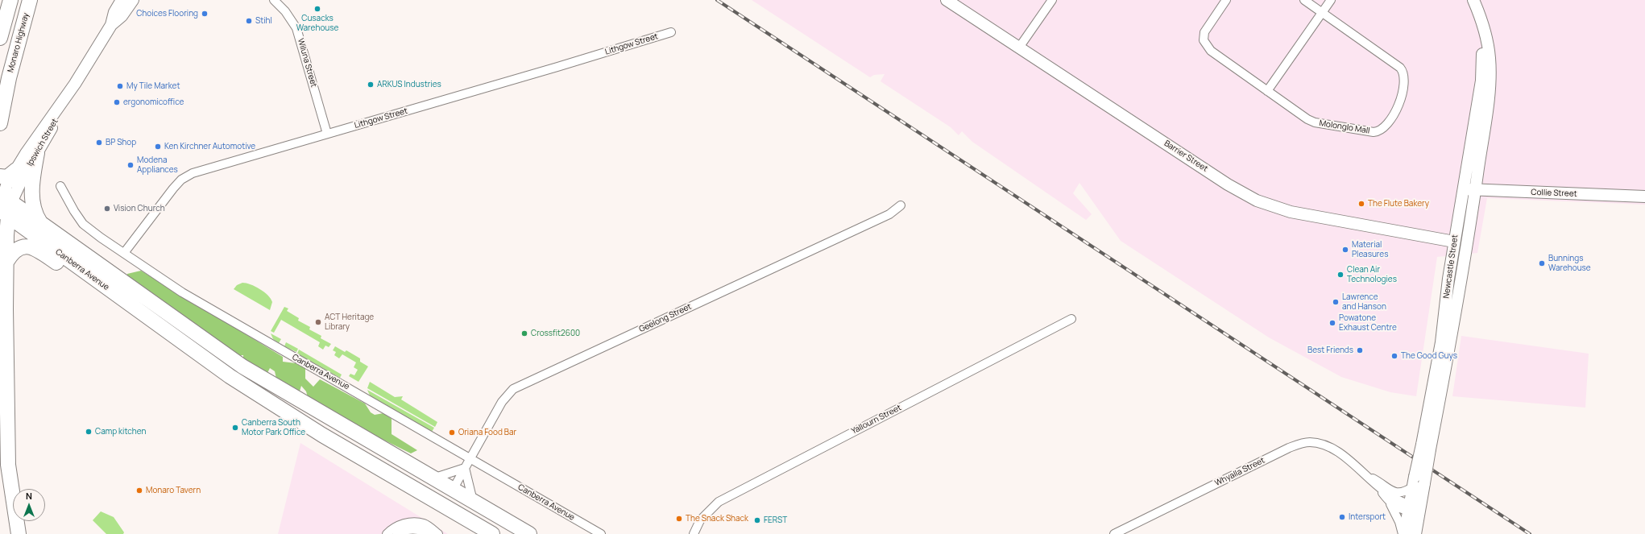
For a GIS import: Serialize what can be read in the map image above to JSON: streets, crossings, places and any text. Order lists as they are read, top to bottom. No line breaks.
{"streets":{"highway":["Monaro Highway","Canberra Avenue"],"main road":["Ipswich Street","Barrier Street","Collie Street","Newcastle Street"],"street":["Lithgow Street","Wiluna Street","Molonglo Mall","Geelong Street","Yallourn Street","Whyalla Street"]},"crossings":[["Lithgow Street","Wiluna Street"],["Lithgow Street","Canberra Avenue"],["Ipswich Street","Canberra Avenue"],["Barrier Street","Newcastle Street"],["Collie Street","Newcastle Street"],["Newcastle Street","Whyalla Street"],["Canberra Avenue","Geelong Street"]],"places":["Cusacks Warehouse","Choices Flooring","Stihl","ARKUS Industries","My Tile Market","ergonomicoffice","BP Shop","Ken Kirchner Automotive","Modena Appliances","The Flute Bakery","Vision Church","Material Pleasures","Bunnings Warehouse","Clean Air Technologies","Lawrence and Hanson","ACT Heritage Library","Powatone Exhaust Centre","Crossfit2600","Best Friends","The Good Guys","Canberra South Motor Park Office","Camp kitchen","Oriana Food Bar","Monaro Tavern","Intersport","The Snack Shack","FERST"],"north":"top"}
